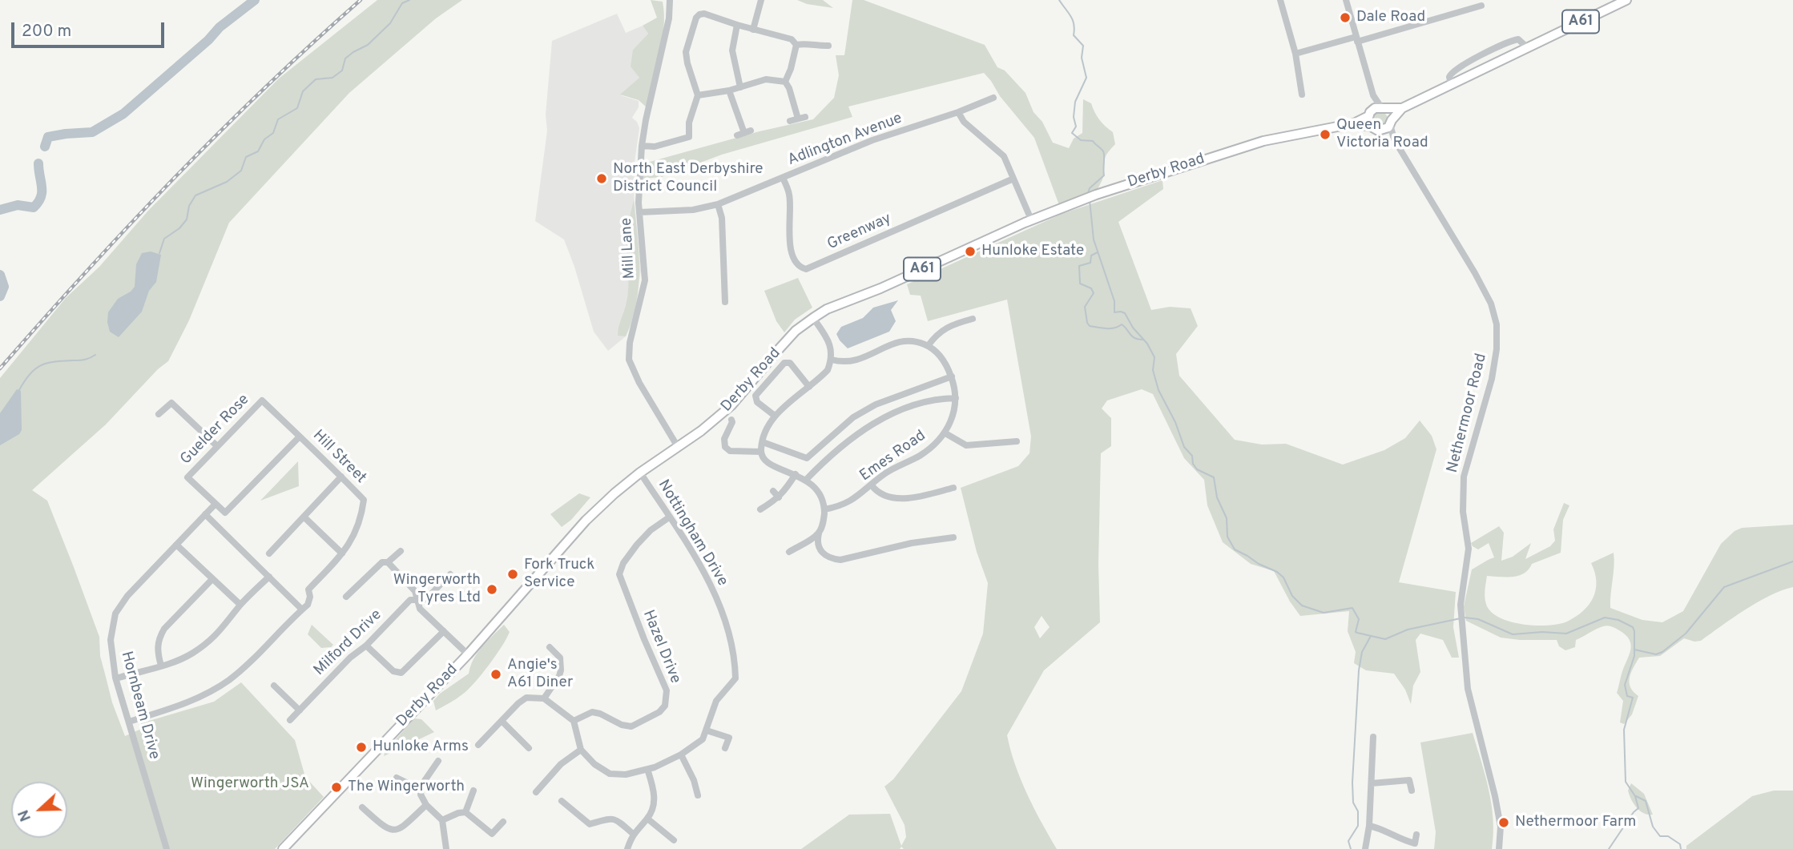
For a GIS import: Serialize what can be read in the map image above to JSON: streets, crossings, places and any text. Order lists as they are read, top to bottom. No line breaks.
{"streets":{"highway":["A61","Derby Road"],"street":["Adlington Avenue","Greenway","Mill Lane","Nethermoor Road","Guelder Rose","Emes Road","Hill Street","Nottingham Drive","Milford Drive","Hazel Drive","Hornbeam Drive"]},"crossings":[["A61","Derby Road"],["A61","Nethermoor Road"],["Adlington Avenue","Greenway"],["Adlington Avenue","Mill Lane"],["Derby Road","Mill Lane"],["Derby Road","Nethermoor Road"],["Derby Road","Nottingham Drive"],["Guelder Rose","Hill Street"],["Guelder Rose","Hornbeam Drive"],["Hill Street","Hornbeam Drive"],["Nottingham Drive","Hazel Drive"]],"parks":["Wingerworth JSA"],"places":["Dale Road","Queen Victoria Road","North East Derbyshire District Council","Hunloke Estate","Fork Truck Service","Wingerworth Tyres Ltd","Angie's A61 Diner","Hunloke Arms","The Wingerworth","Nethermoor Farm"],"scale_bar":"200 m","north":"left"}
